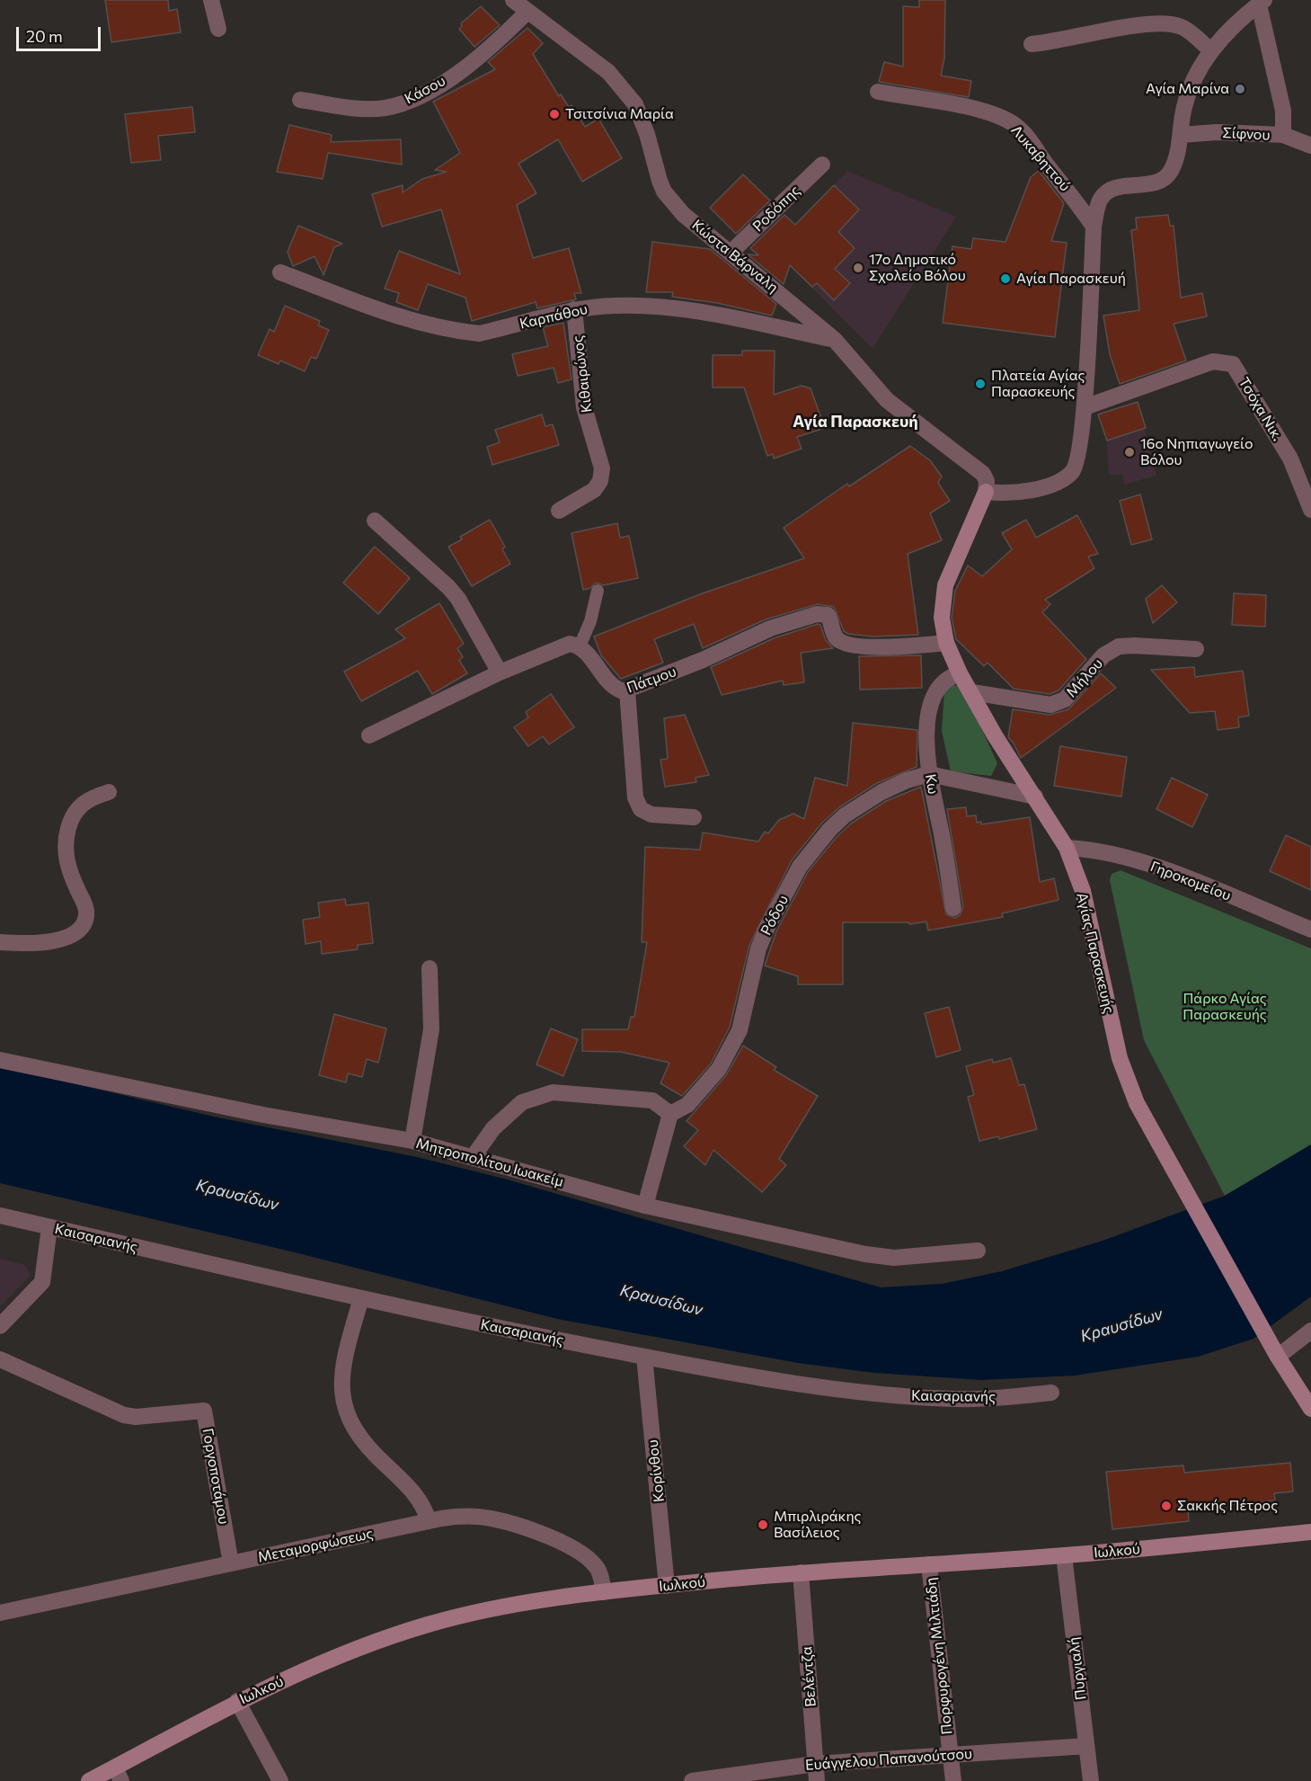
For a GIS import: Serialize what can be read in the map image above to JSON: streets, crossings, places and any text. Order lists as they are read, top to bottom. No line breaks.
{"streets":{"main road":["Αγίας Παρασκευής","Ιωλκού"],"street":["Κάσου","Σίφνου","Λυκαβηττού","Ροδόπης","Κώστα Βάρναλη","Καρπάθου","Κιθαιρώνος","Τσόχα Νικ.","Μήλου","Πάτμου","Κω","Γηροκομείου","Ρόδου","Μητροπολίτου Ιωακείμ","Καισαριανής","Κορίνθου","Γοργοποτάμου","Μεταμορφώσεως","Πορφυρογένη Μιλτιάδη","Πυργιαλή","Βελέντζα","Ευάγγελου Παπανούτσου"]},"crossings":[["Κάσου","Κώστα Βάρναλη"],["Ροδόπης","Κώστα Βάρναλη"],["Κώστα Βάρναλη","Καρπάθου"],["Κώστα Βάρναλη","Αγίας Παρασκευής"],["Καρπάθου","Κιθαιρώνος"],["Μήλου","Αγίας Παρασκευής"],["Πάτμου","Αγίας Παρασκευής"],["Κω","Ρόδου"],["Κω","Αγίας Παρασκευής"],["Γηροκομείου","Αγίας Παρασκευής"],["Ρόδου","Αγίας Παρασκευής"],["Καισαριανής","Κορίνθου"],["Κορίνθου","Ιωλκού"],["Γοργοποτάμου","Μεταμορφώσεως"],["Μεταμορφώσεως","Ιωλκού"],["Ιωλκού","Πορφυρογένη Μιλτιάδη"],["Ιωλκού","Πυργιαλή"],["Ιωλκού","Βελέντζα"],["Πορφυρογένη Μιλτιάδη","Ευάγγελου Παπανούτσου"],["Πυργιαλή","Ευάγγελου Παπανούτσου"],["Βελέντζα","Ευάγγελου Παπανούτσου"]],"districts":["Αγία Παρασκευή"],"water":["Κραυσίδων"],"parks":["Πάρκο Αγίας Παρασκευής"],"places":["Αγία Μαρίνα","Τσιτσίνια Μαρία","17ο Δημοτικό Σχολείο Βόλου","Αγία Παρασκευή","Πλατεία Αγίας Παρασκευής","16ο Νηπιαγωγείο Βόλου","Σακκής Πέτρος","Μπιρλιράκης Βασίλειος"],"scale_bar":"20 m"}
